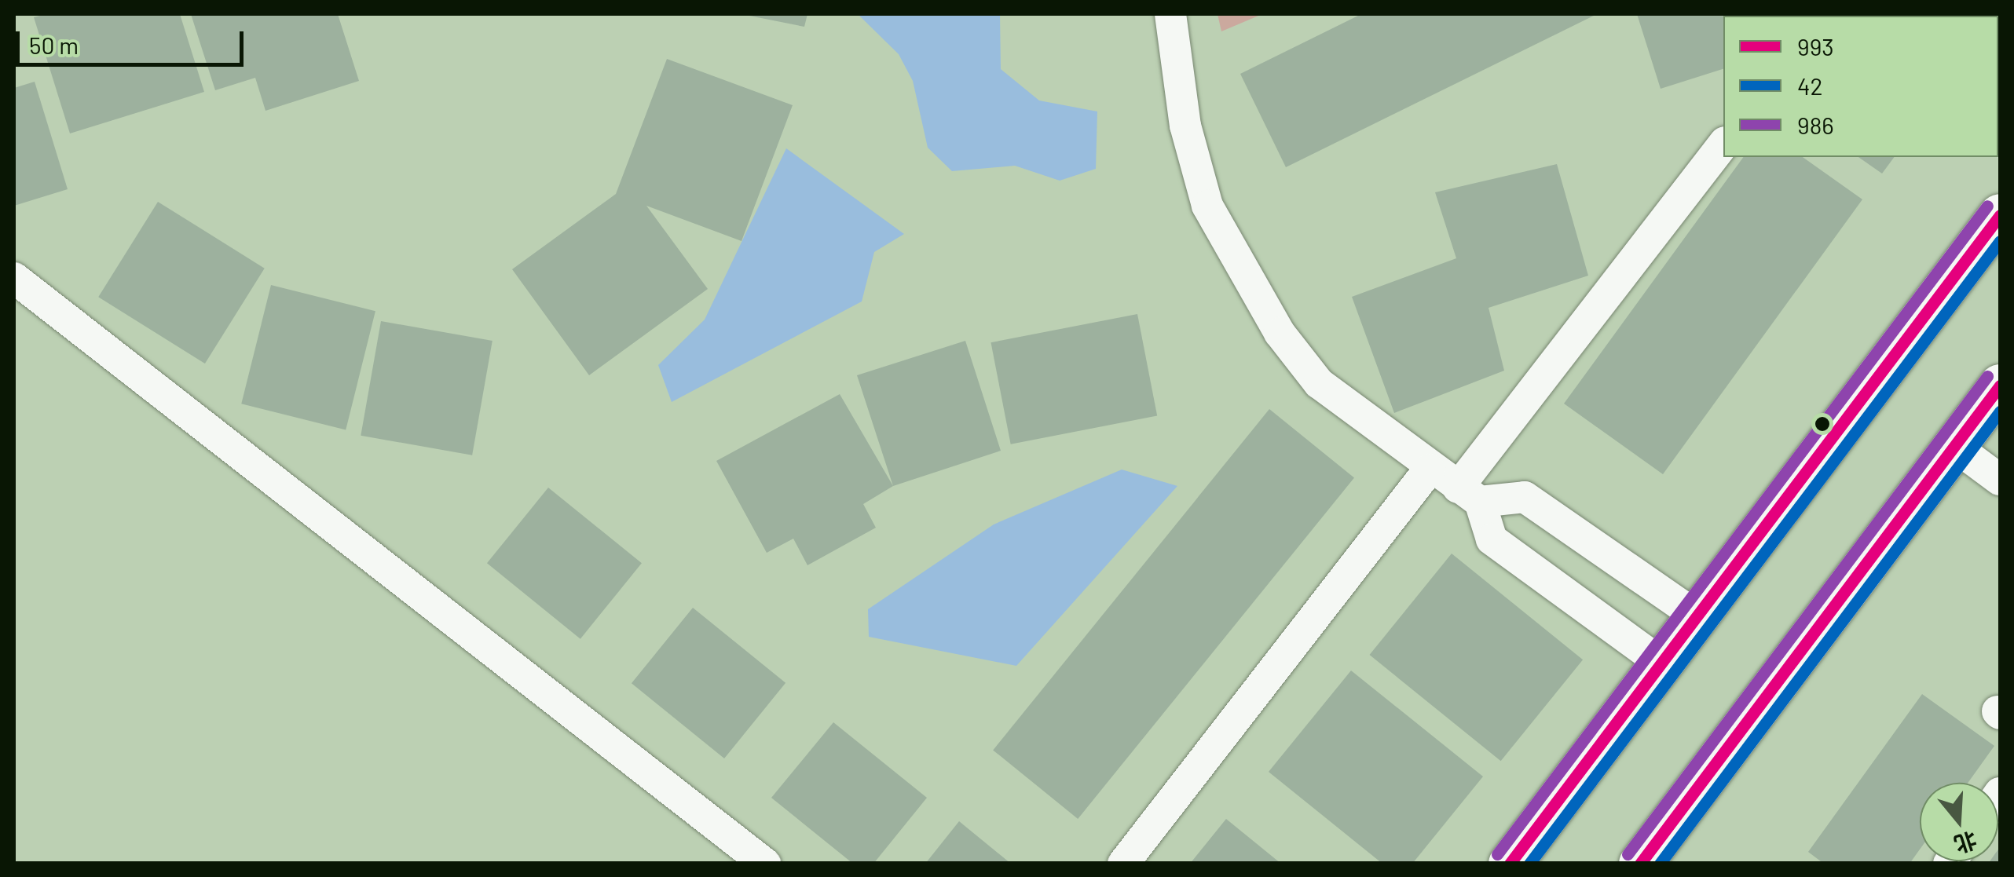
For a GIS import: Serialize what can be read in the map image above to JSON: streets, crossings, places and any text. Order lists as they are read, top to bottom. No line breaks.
{"lines":["transit line 986","transit line 993","transit line 42"],"legend":["993","42","986"],"scale_bar":"50 m","north":"bottom"}
